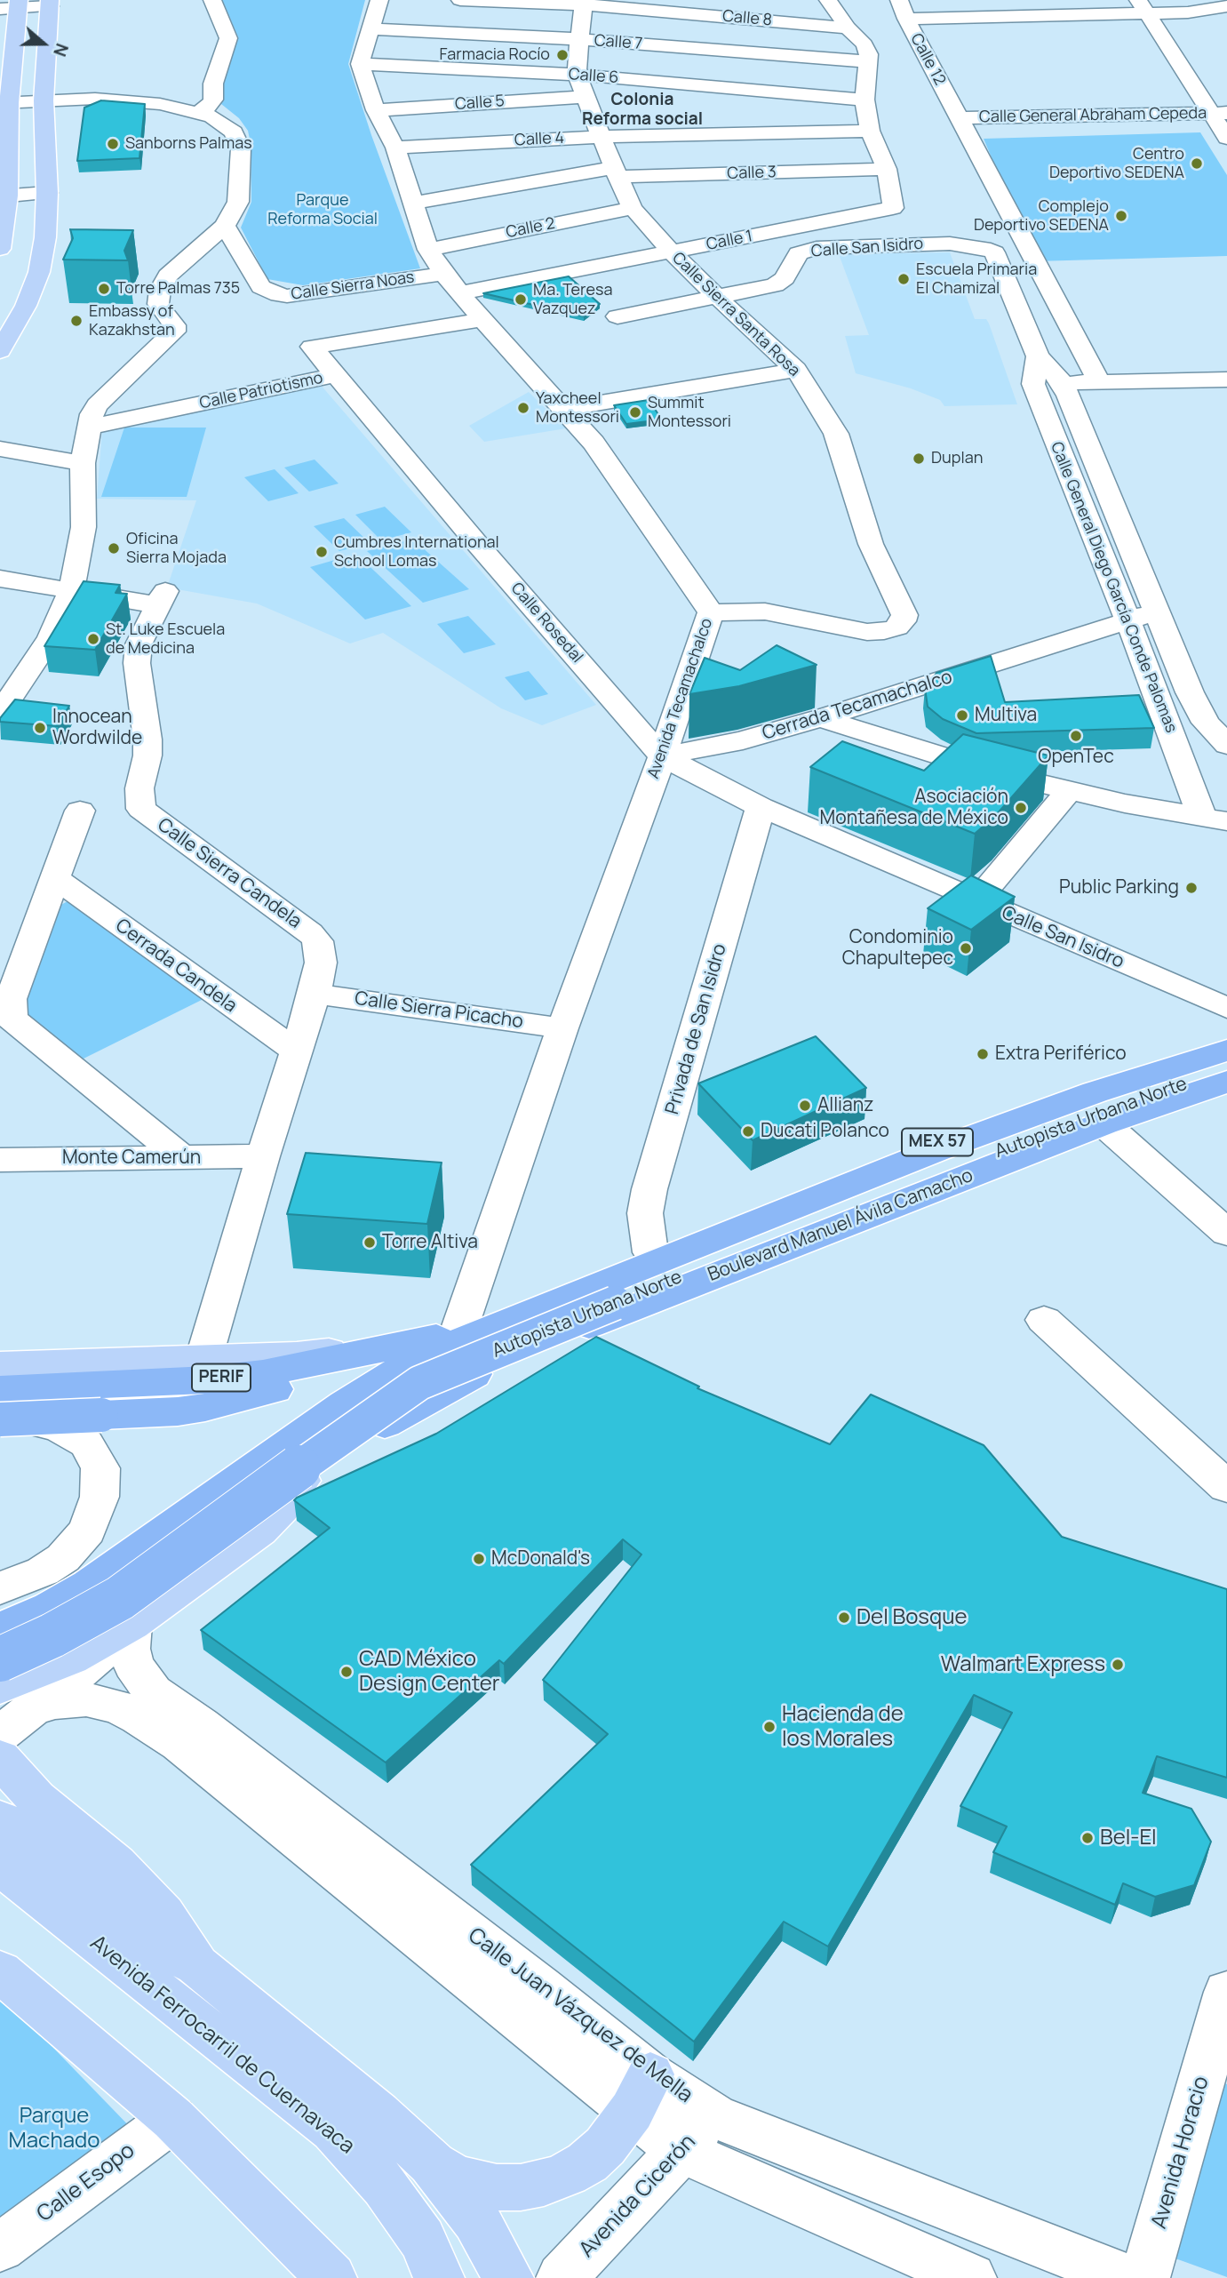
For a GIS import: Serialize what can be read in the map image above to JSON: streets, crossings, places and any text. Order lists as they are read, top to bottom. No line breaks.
{"streets":{"highway":["Autopista Urbana Norte","MEX 57","Boulevard Manuel Ávila Camacho","PERIF"],"main road":["Avenida Ferrocarril de Cuernavaca"],"street":["Calle 8","Calle 7","Calle 12","Calle 6","Calle 5","Calle General Abraham Cepeda","Calle 4","Calle 3","Calle 2","Calle 1","Calle San Isidro","Calle Sierra Noas","Calle Sierra Santa Rosa","Calle Patriotismo","Calle General Diego García Conde Palomas","Calle Rosedal","Avenida Tecamachalco","Cerrada Tecamachalco","Calle Sierra Candela","Cerrada Candela","Calle Sierra Picacho","Privada de San Isidro","Monte Camerún","Calle Juan Vázquez de Mella","Avenida Horacio","Calle Esopo","Avenida Cicerón"]},"crossings":[["Calle 8","Calle Sierra Santa Rosa"],["Calle 7","Calle Sierra Santa Rosa"],["Calle 12","Calle General Abraham Cepeda"],["Calle 6","Calle Sierra Santa Rosa"],["Calle 6","Avenida Tecamachalco"],["Calle 5","Calle Sierra Santa Rosa"],["Calle 5","Avenida Tecamachalco"],["Calle 4","Calle Sierra Santa Rosa"],["Calle 4","Avenida Tecamachalco"],["Calle 3","Calle 1"],["Calle 3","Calle Sierra Santa Rosa"],["Calle 3","Avenida Tecamachalco"],["Calle 2","Calle Sierra Santa Rosa"],["Calle 2","Avenida Tecamachalco"],["Calle 1","Calle Sierra Santa Rosa"],["Calle 1","Avenida Tecamachalco"],["Calle San Isidro","Calle Sierra Santa Rosa"],["Calle San Isidro","Calle General Diego García Conde Palomas"],["Calle San Isidro","Calle Rosedal"],["Calle San Isidro","Avenida Tecamachalco"],["Calle San Isidro","Cerrada Tecamachalco"],["Calle San Isidro","Privada de San Isidro"],["Calle Sierra Noas","Avenida Tecamachalco"],["Calle Sierra Santa Rosa","Avenida Tecamachalco"],["Calle Patriotismo","Calle Rosedal"],["Calle Patriotismo","Avenida Tecamachalco"],["Calle General Diego García Conde Palomas","Cerrada Tecamachalco"],["Calle Rosedal","Avenida Tecamachalco"],["Calle Rosedal","Cerrada Tecamachalco"],["Avenida Tecamachalco","Cerrada Tecamachalco"],["Avenida Tecamachalco","Calle Sierra Picacho"],["Avenida Tecamachalco","Autopista Urbana Norte"],["Avenida Tecamachalco","MEX 57"],["Avenida Tecamachalco","PERIF"],["Calle Sierra Candela","Cerrada Candela"],["Calle Sierra Candela","Calle Sierra Picacho"],["Calle Sierra Candela","Monte Camerún"],["Privada de San Isidro","MEX 57"],["Autopista Urbana Norte","MEX 57"],["Autopista Urbana Norte","PERIF"],["MEX 57","PERIF"],["Boulevard Manuel Ávila Camacho","Calle Juan Vázquez de Mella"],["Calle Juan Vázquez de Mella","Avenida Cicerón"]],"districts":["Colonia Reforma social"],"parks":["Parque Reforma Social","Parque Machado"],"places":["Farmacia Rocío","Sanborns Palmas","Centro Deportivo SEDENA","Complejo Deportivo SEDENA","Escuela Primaria El Chamizal","Torre Palmas 735","Ma. Teresa Vazquez","Embassy of Kazakhstan","Yaxcheel Montessori","Summit Montessori","Duplan","Oficina Sierra Mojada","Cumbres International School Lomas","St. Luke Escuela de Medicina","Multiva","Innocean Wordwilde","OpenTec","Asociación Montañesa de México","Public Parking","Condominio Chapultepec","Extra Periférico","Allianz","Ducati Polanco","Torre Altiva","McDonald's","Del Bosque","Walmart Express","CAD México Design Center","Hacienda de los Morales","Bel-El"],"north":"right"}
